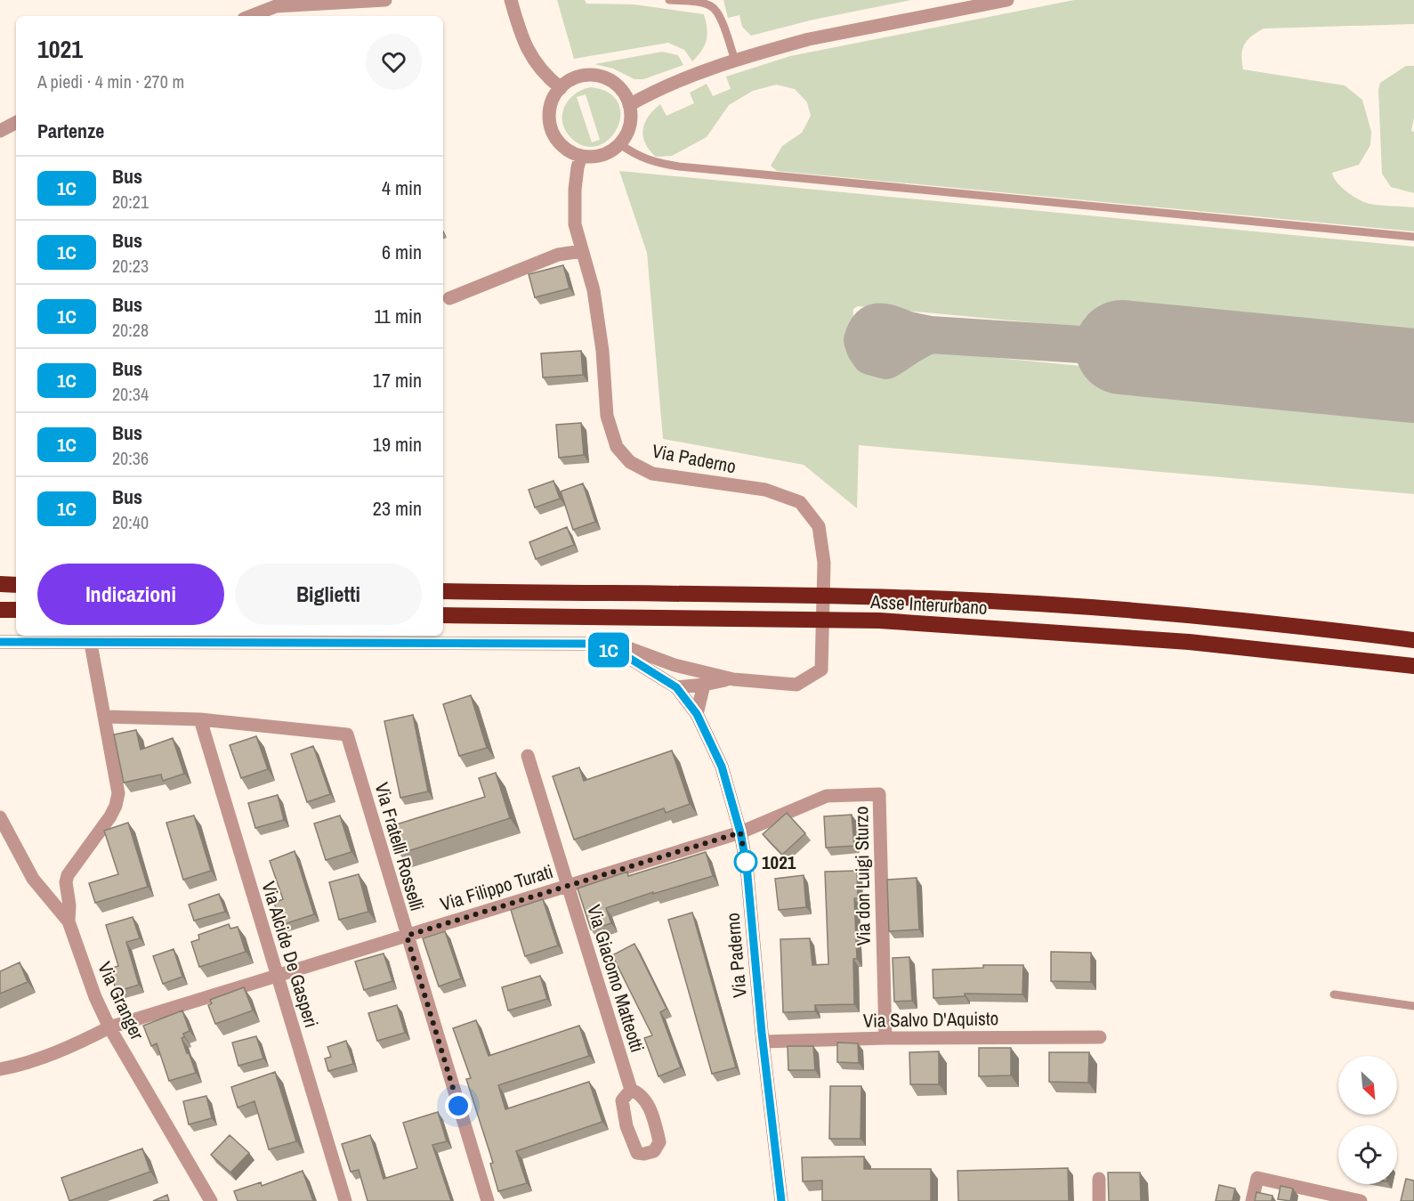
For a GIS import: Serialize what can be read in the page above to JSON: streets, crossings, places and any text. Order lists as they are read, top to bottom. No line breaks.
{"streets":{"highway":["Asse Interurbano"],"street":["Via Paderno","Via Fratelli Rosselli","Via don Luigi Sturzo","Via Filippo Turati","Via Alcide De Gasperi","Via Giacomo Matteotti","Via Granger","Via Salvo D'Aquisto"]},"crossings":[["Via Paderno","Via don Luigi Sturzo"],["Via Paderno","Via Filippo Turati"],["Via Paderno","Via Salvo D'Aquisto"],["Via Fratelli Rosselli","Via Filippo Turati"],["Via Fratelli Rosselli","Via Alcide De Gasperi"],["Via don Luigi Sturzo","Via Filippo Turati"],["Via don Luigi Sturzo","Via Salvo D'Aquisto"],["Via Filippo Turati","Via Alcide De Gasperi"],["Via Filippo Turati","Via Giacomo Matteotti"],["Via Filippo Turati","Via Granger"]],"places":["1021"],"lines":["bus line 1C"],"north":"bottom right","page":{"on_map":"1C","heading":[["1021","A piedi · 4 min · 270 m"],"Partenze"],"list":[{"mark":"1C","name":"Bus","note":"20:21","value":"4 min"},{"mark":"1C","name":"Bus","note":"20:23","value":"6 min"},{"mark":"1C","name":"Bus","note":"20:28","value":"11 min"},{"mark":"1C","name":"Bus","note":"20:34","value":"17 min"},{"mark":"1C","name":"Bus","note":"20:36","value":"19 min"},{"mark":"1C","name":"Bus","note":"20:40","value":"23 min"}],"buttons":["Indicazioni","Biglietti"]}}
